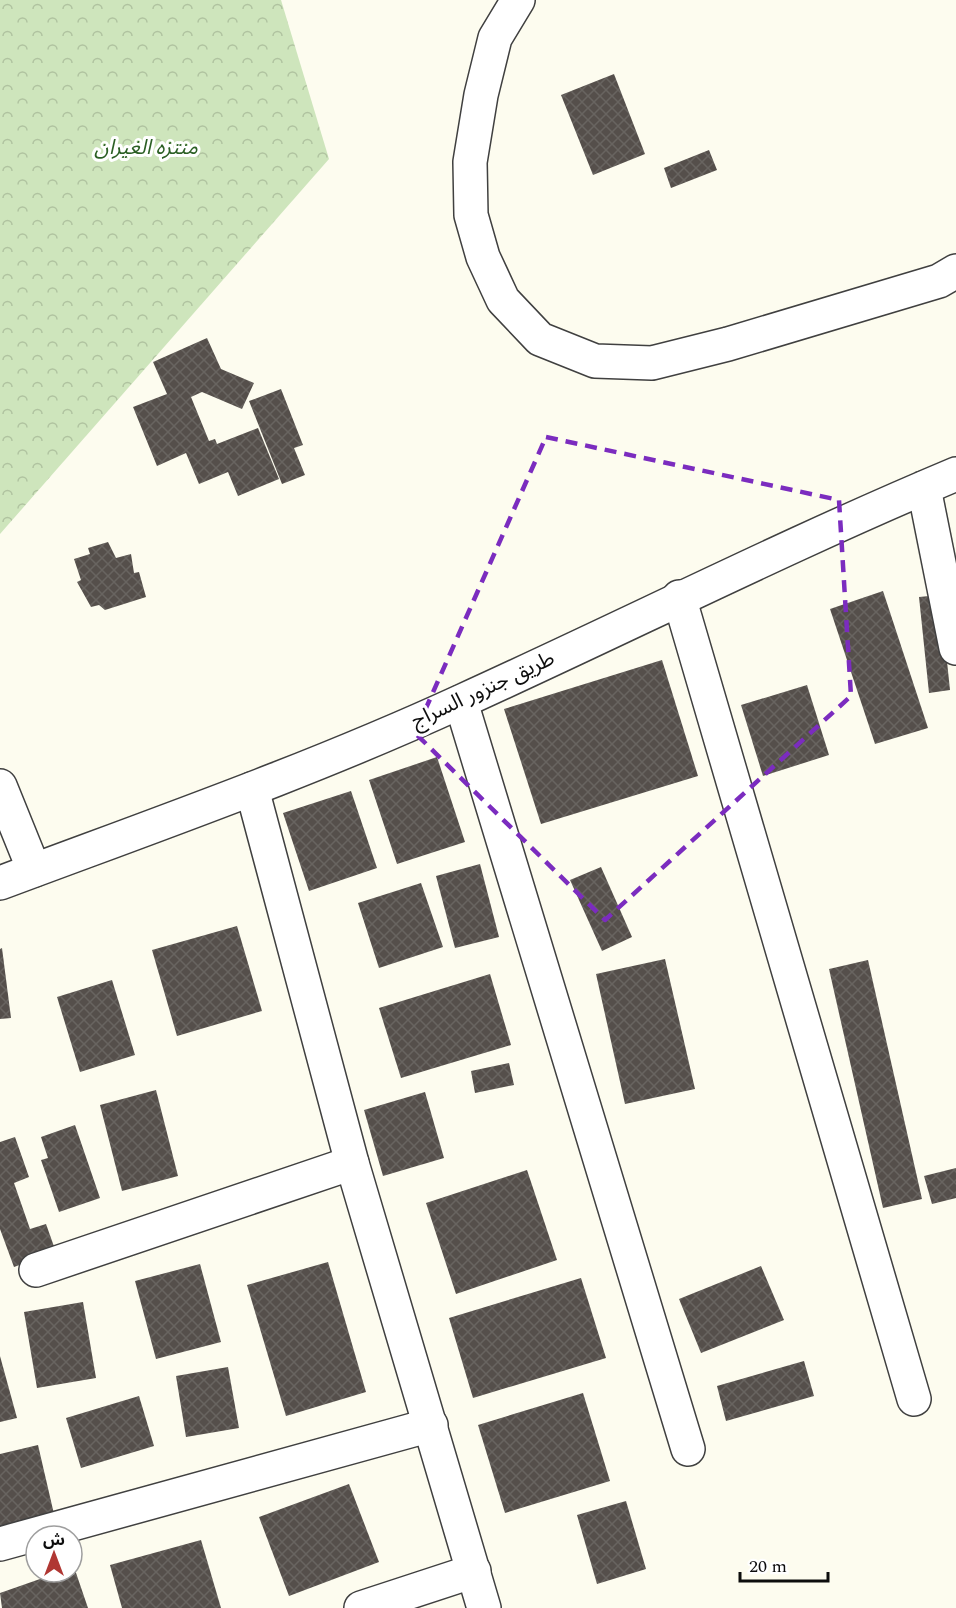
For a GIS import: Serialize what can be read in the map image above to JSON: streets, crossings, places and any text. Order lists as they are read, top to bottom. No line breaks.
{"streets":{"street":["طريق جنزور السراج"]},"parks":["منتزه الغيران"],"scale_bar":"20 m","north":"top"}
